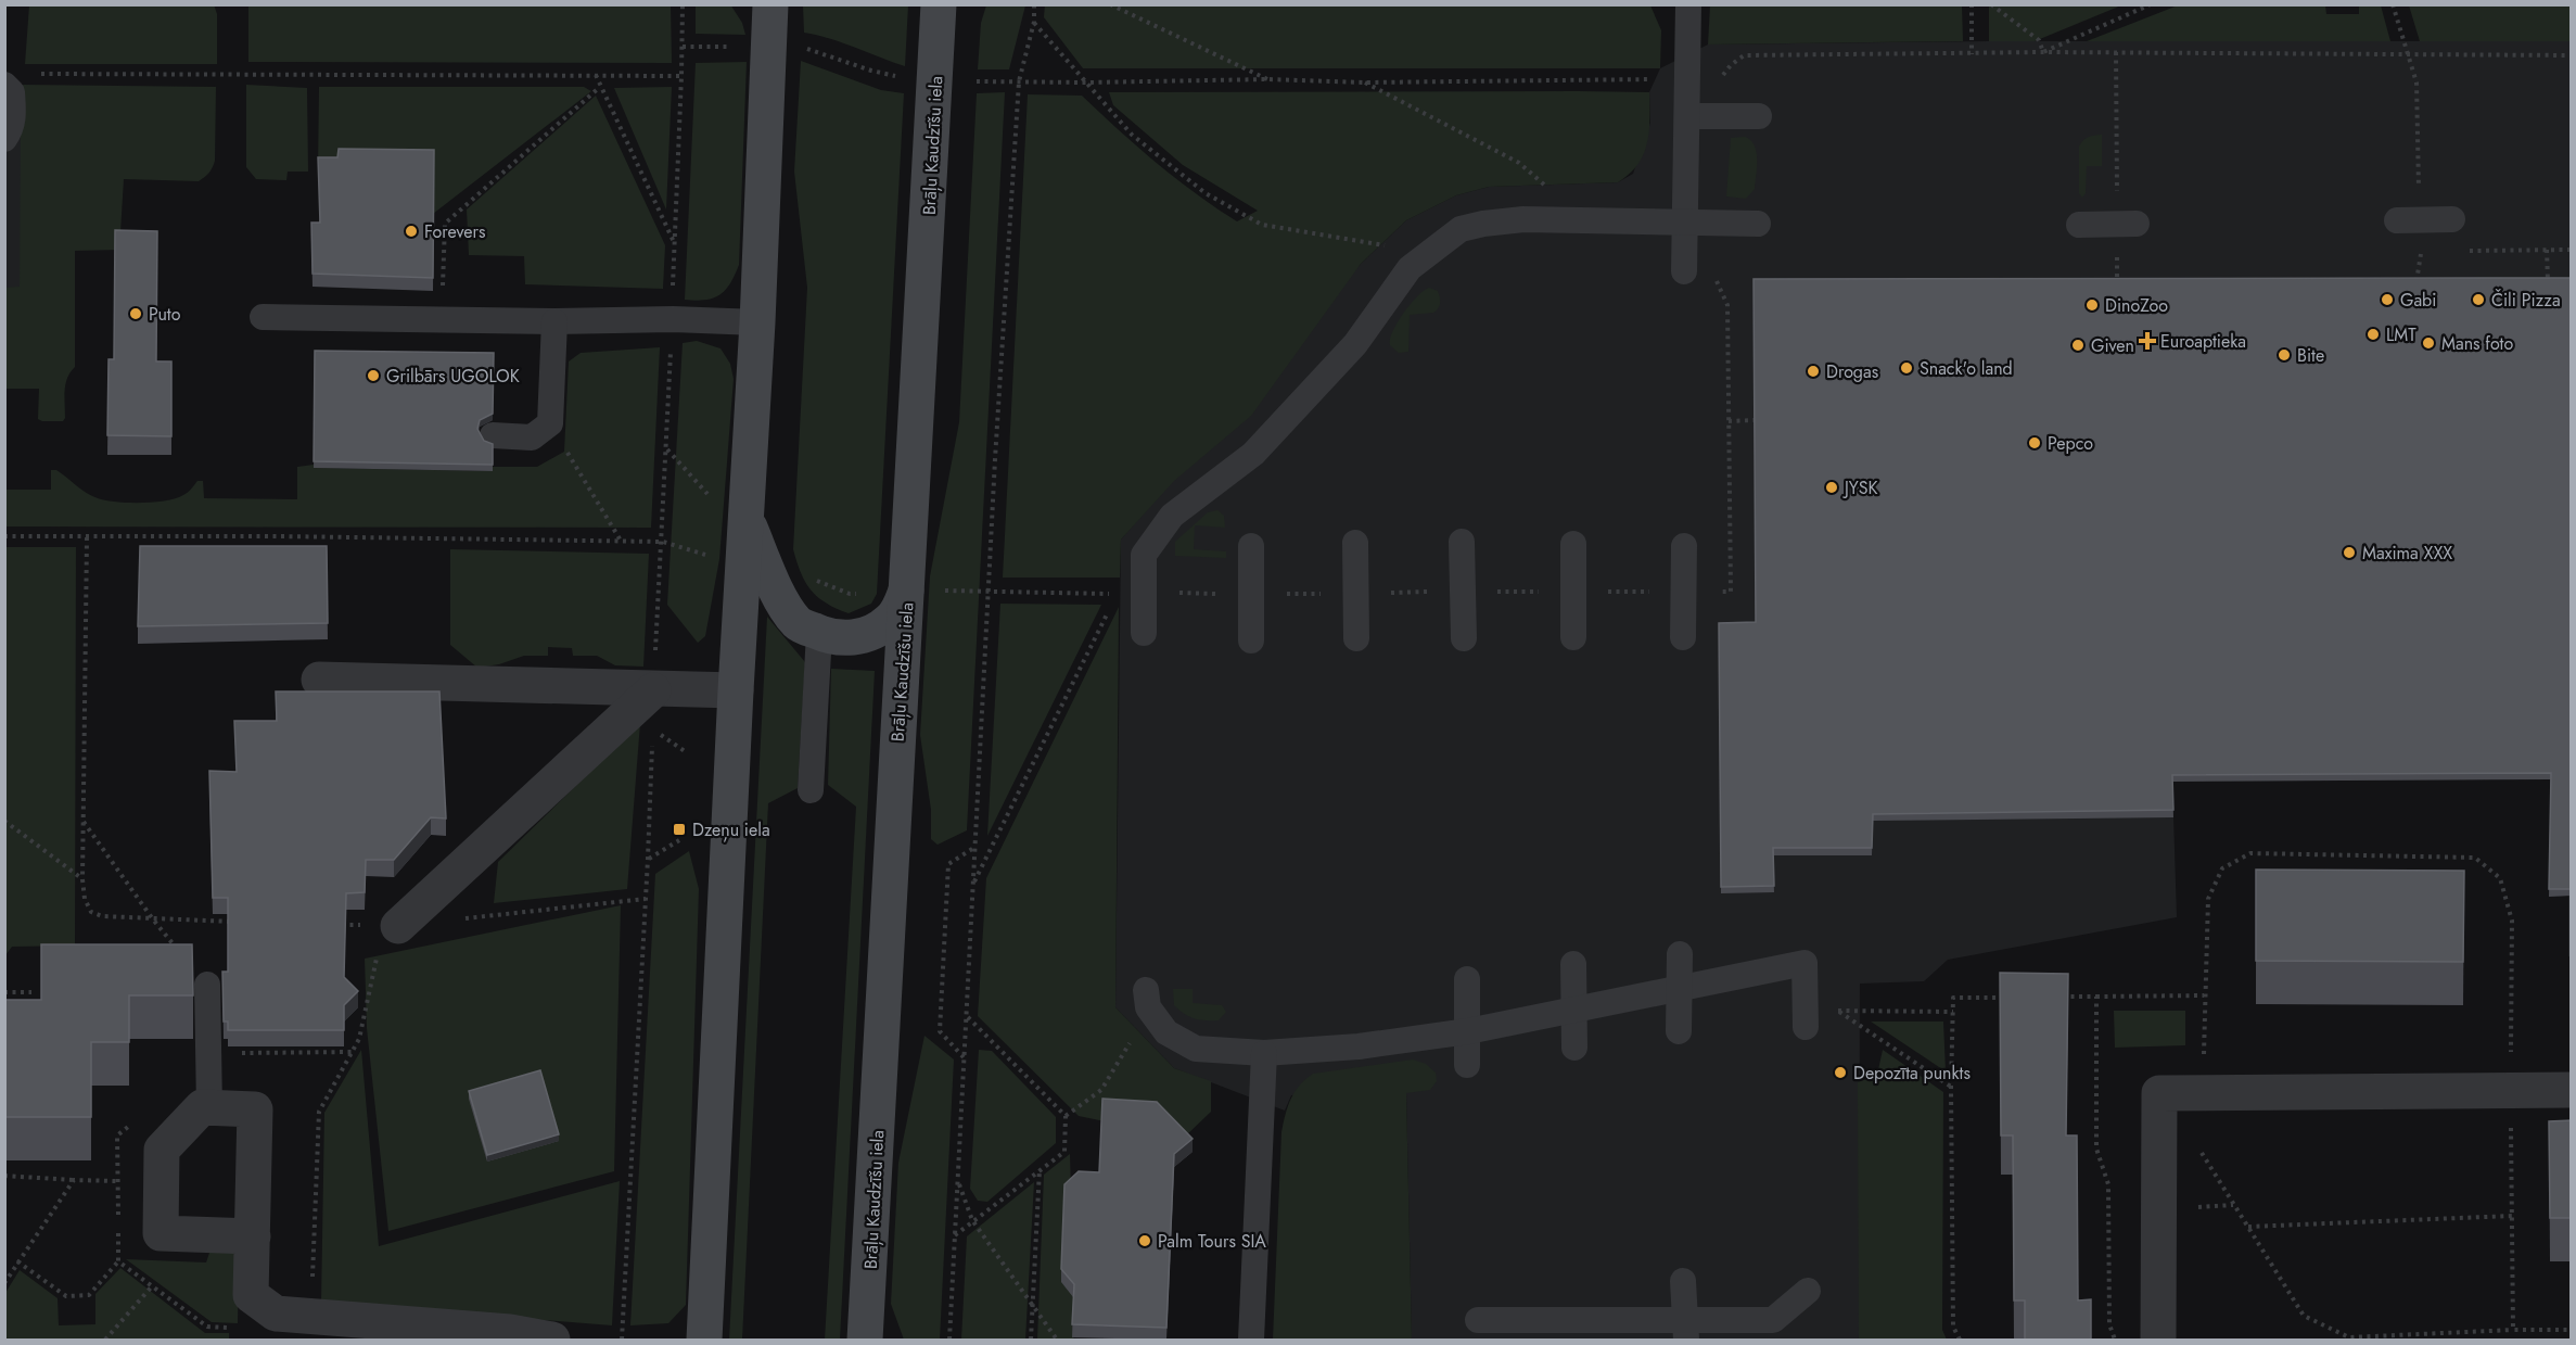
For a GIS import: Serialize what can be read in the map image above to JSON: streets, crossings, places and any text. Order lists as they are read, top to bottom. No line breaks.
{"streets":{"street":["Brāļu Kaudzīšu iela"]},"places":{"other":["Forevers","Gabi","Čili Pizza","DinoZoo","Puto","LMT","Mans foto","Given","Bite","Snack'o land","Drogas","Grilbārs UGOLOK","Pepco","JYSK","Maxima XXX","Depozīta punkts","Palm Tours SIA"],"health":["Euroaptieka"],"transit":["Dzeņu iela"]}}
